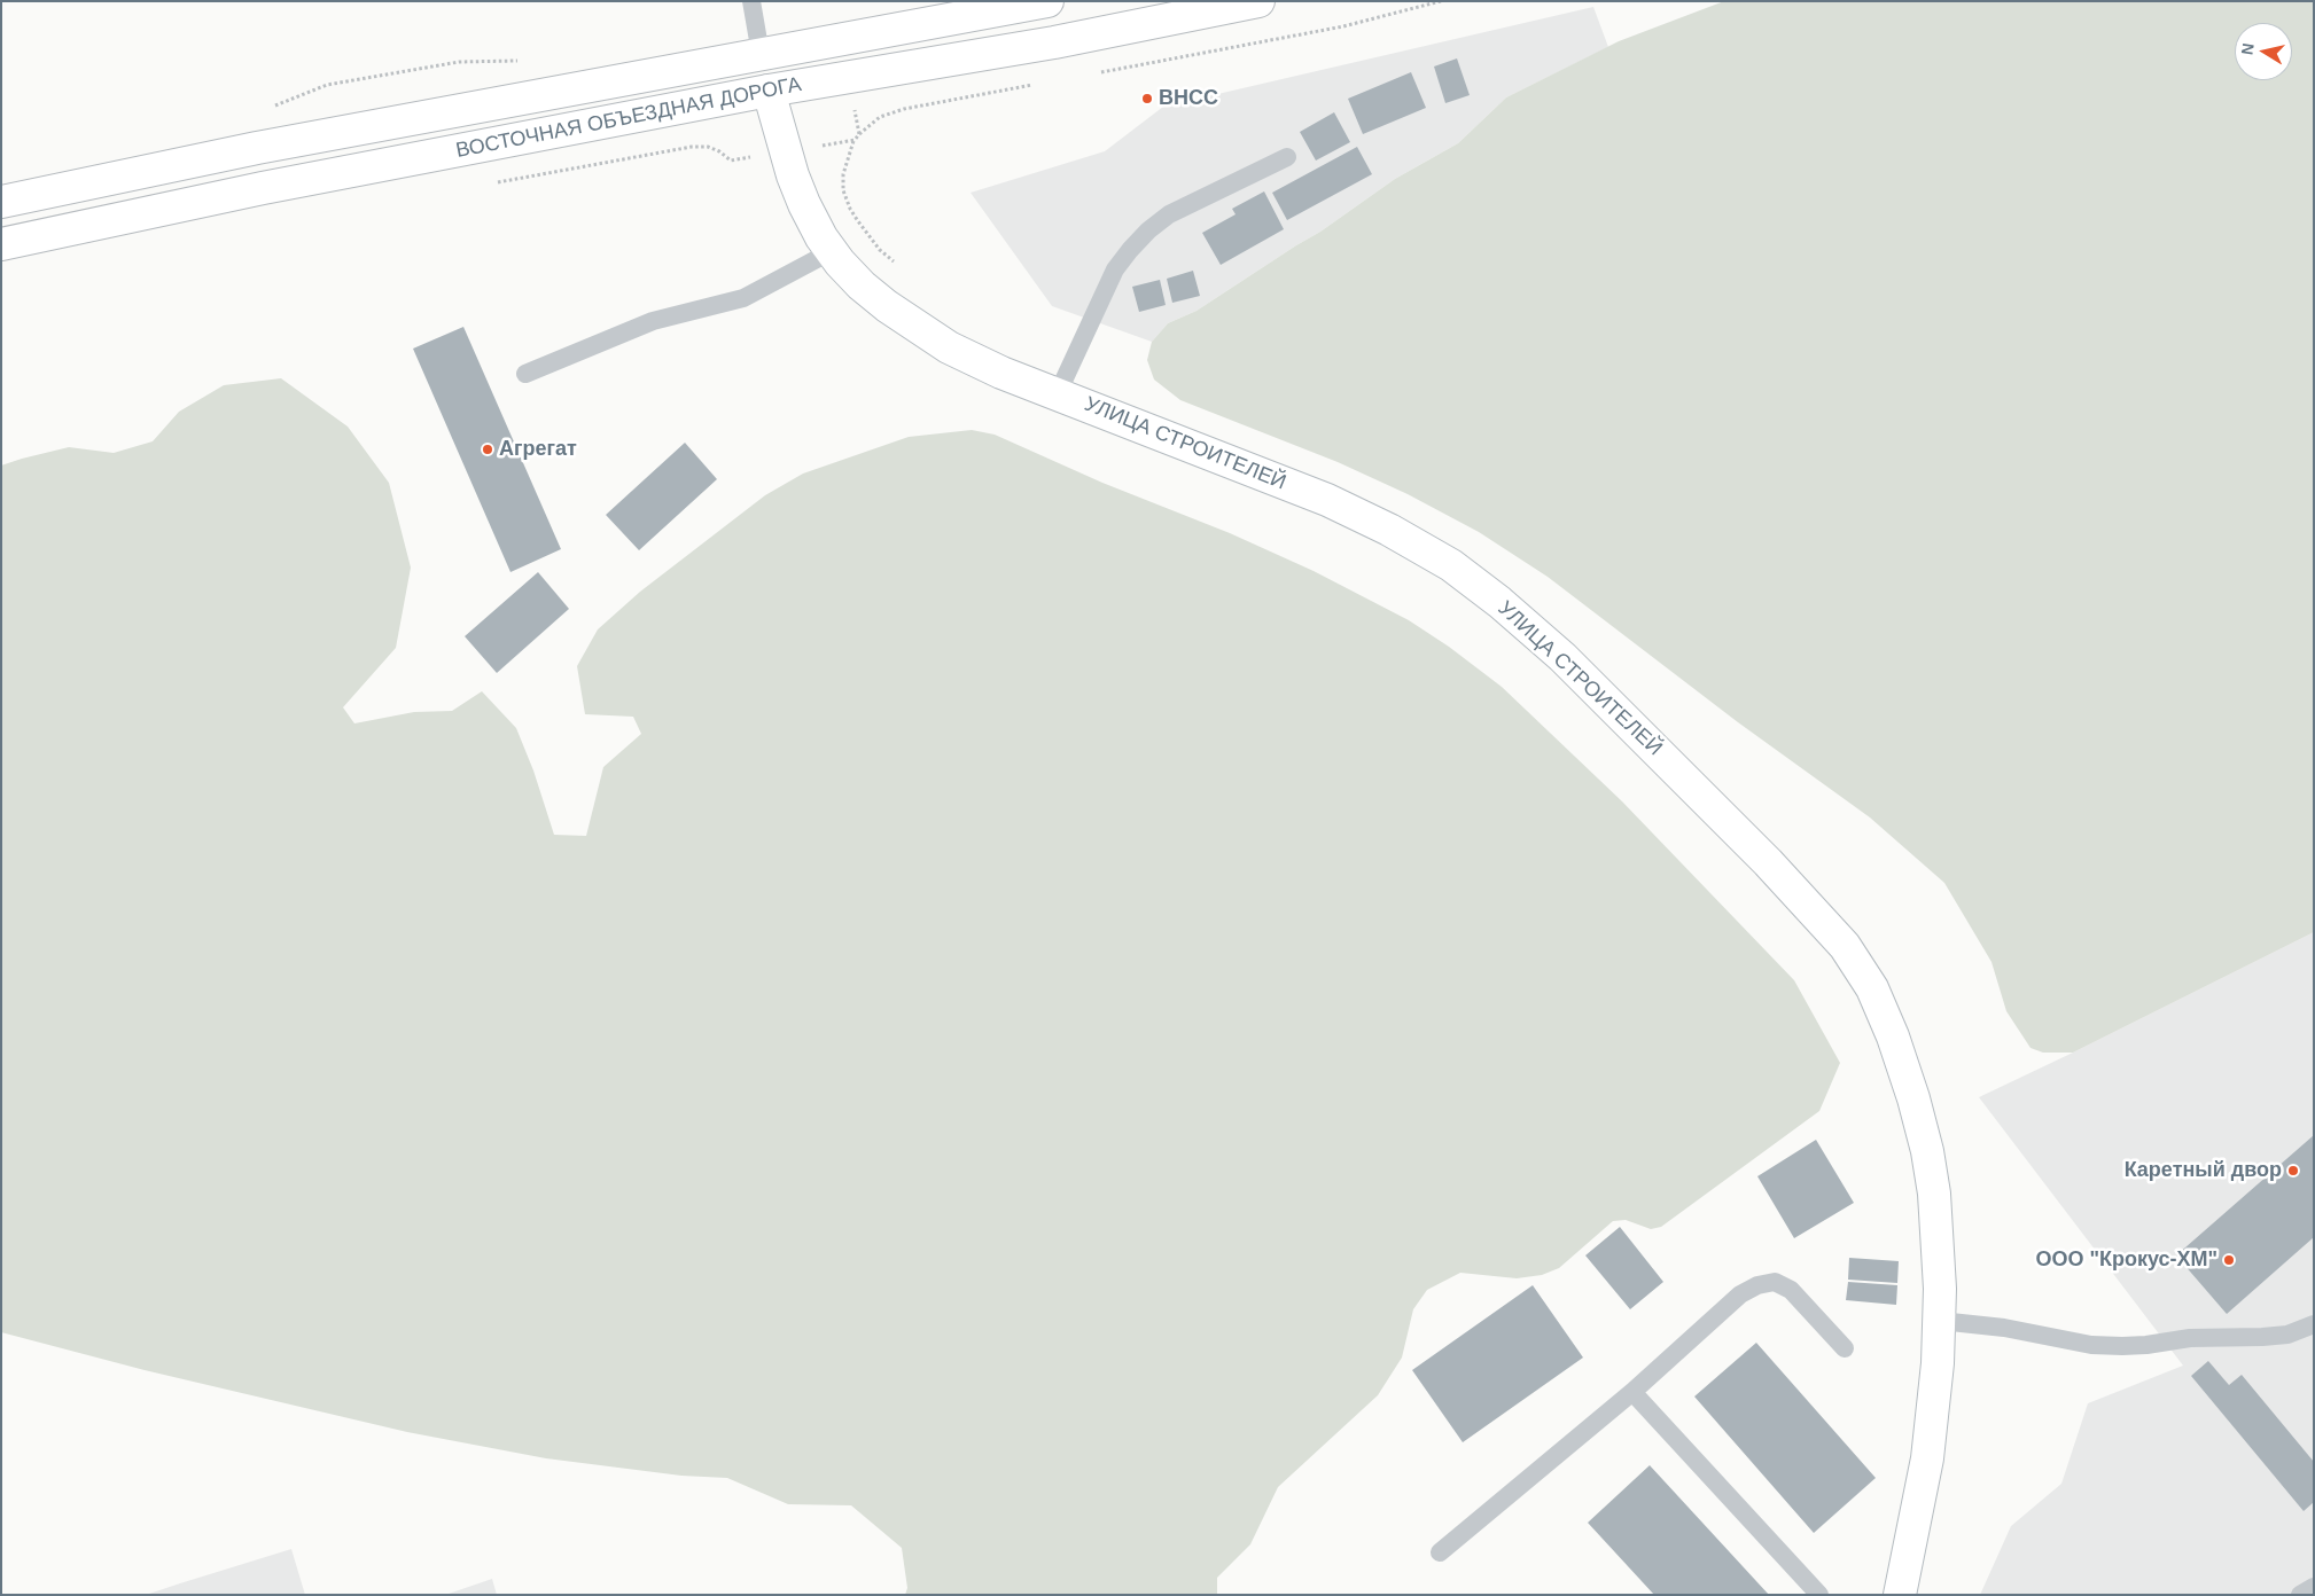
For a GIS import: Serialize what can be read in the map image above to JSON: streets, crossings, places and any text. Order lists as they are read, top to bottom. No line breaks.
{"streets":{"main road":["ВОСТОЧНАЯ ОБЪЕЗДНАЯ ДОРОГА","УЛИЦА СТРОИТЕЛЕЙ"]},"crossings":[["ВОСТОЧНАЯ ОБЪЕЗДНАЯ ДОРОГА","УЛИЦА СТРОИТЕЛЕЙ"]],"places":["ВНСС","Агрегат","Каретный двор","ООО \"Крокус-ХМ\""],"north":"left"}
